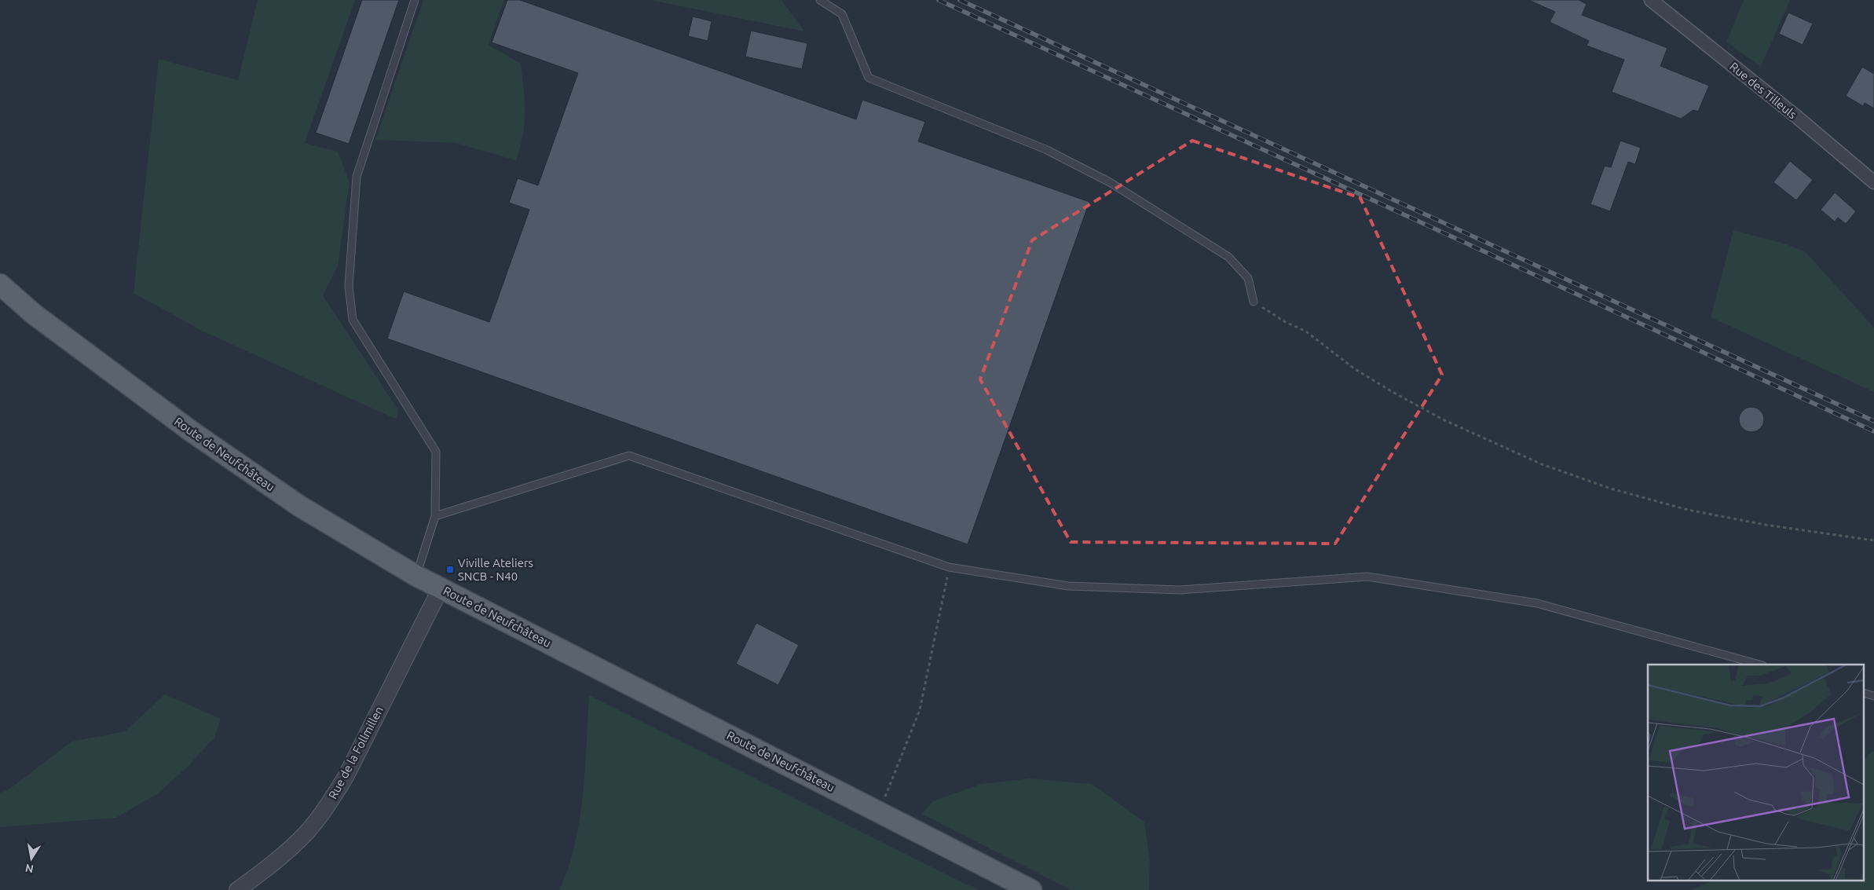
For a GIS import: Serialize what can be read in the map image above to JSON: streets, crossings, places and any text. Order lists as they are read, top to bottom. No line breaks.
{"streets":{"main road":["Route de Neufchâteau"],"street":["Rue des Tilleuls","Rue de la Follmillen"]},"crossings":[["Route de Neufchâteau","Rue de la Follmillen"]],"places":{"transit":["Viville Ateliers SNCB - N40"]},"north":"bottom"}
